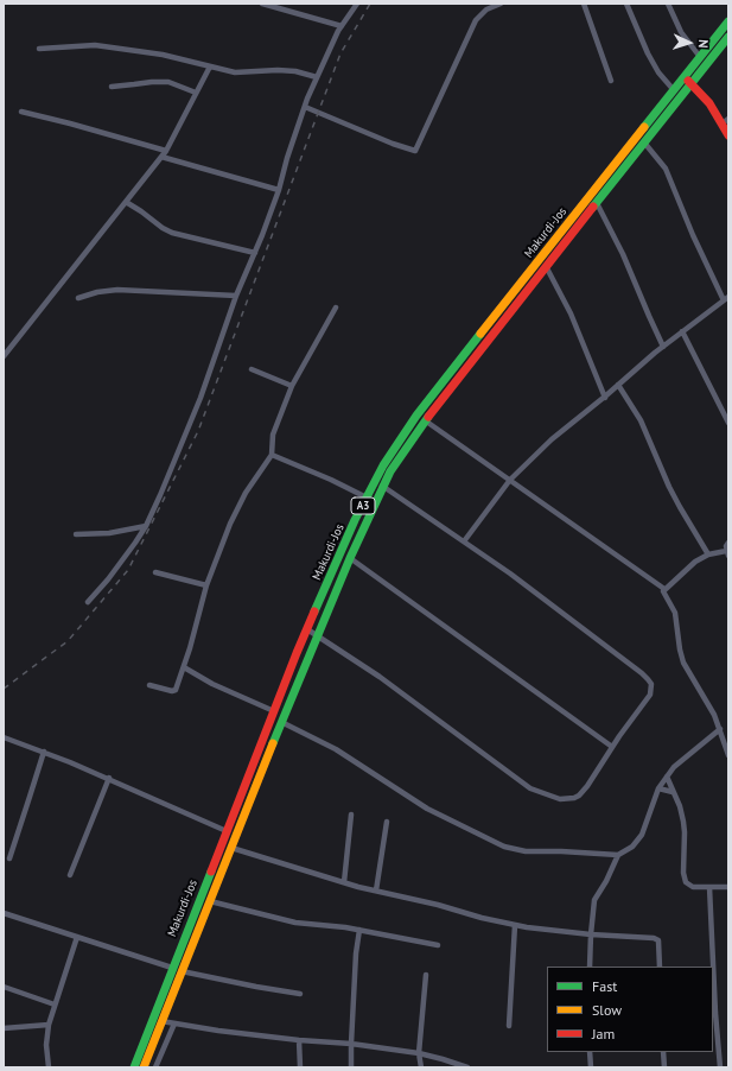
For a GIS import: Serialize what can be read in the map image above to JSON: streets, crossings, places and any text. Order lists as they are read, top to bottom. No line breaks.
{"streets":{"main road":["Makurdi-Jos","A3"]},"legend":["Fast","Slow","Jam"],"north":"right"}
